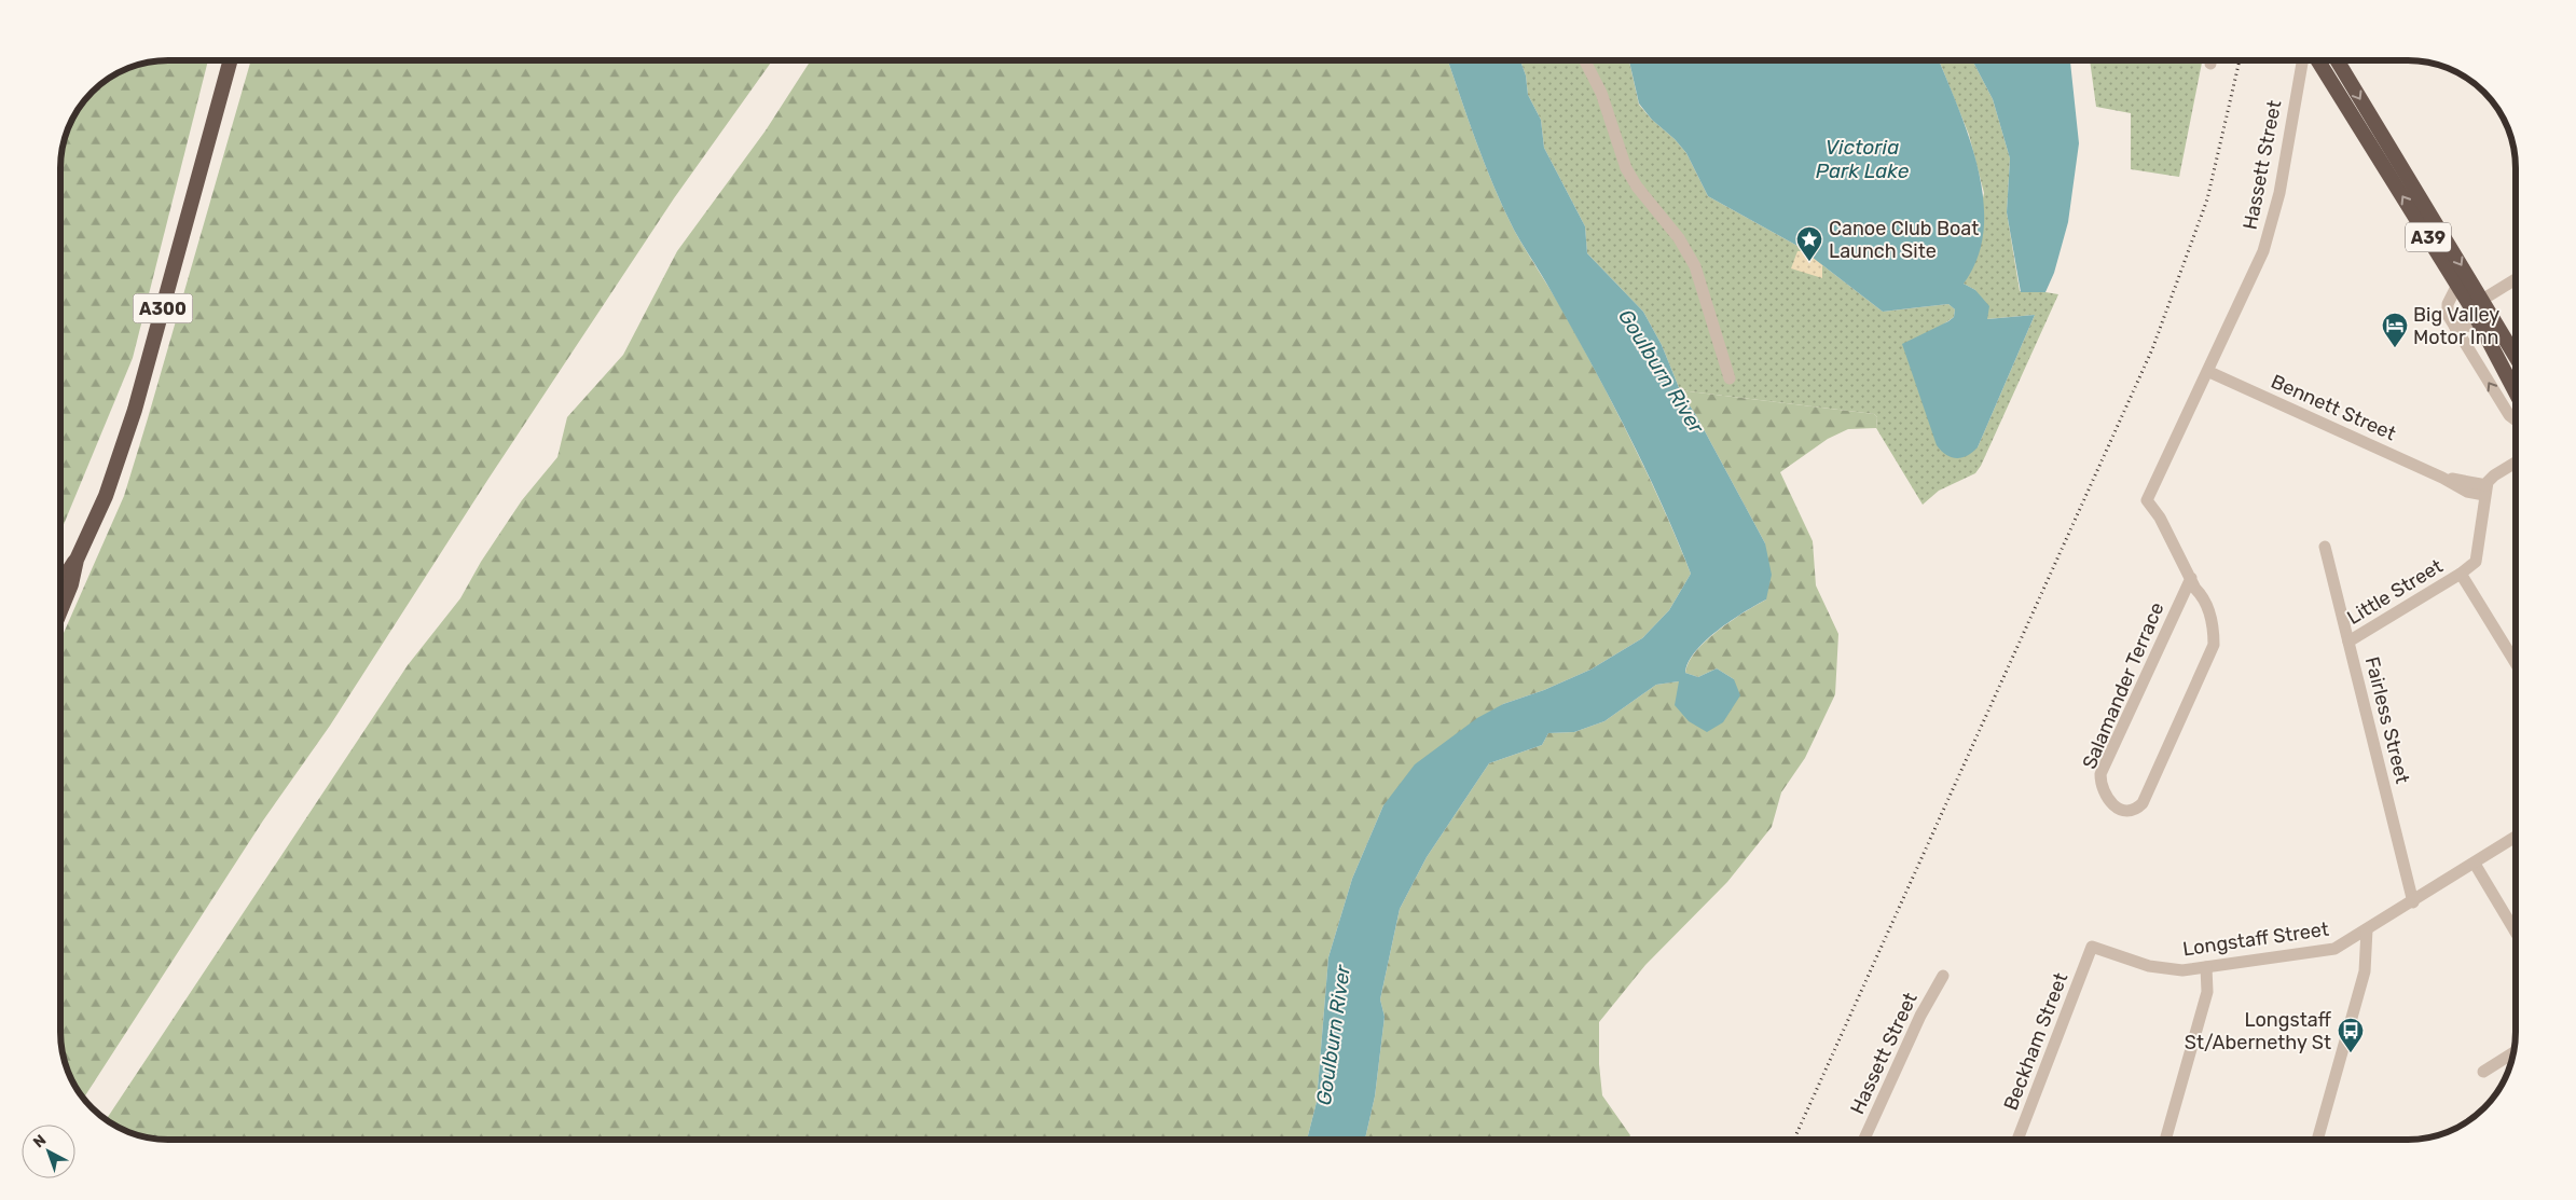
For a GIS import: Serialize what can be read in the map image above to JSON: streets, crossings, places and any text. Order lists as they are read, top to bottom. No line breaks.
{"streets":{"highway":["A39","A300"],"street":["Hassett Street","Bennett Street","Little Street","Salamander Terrace","Fairless Street","Longstaff Street","Beckham Street"]},"crossings":[["Hassett Street","Bennett Street"],["Hassett Street","Salamander Terrace"],["Bennett Street","Little Street"],["Little Street","Fairless Street"],["Fairless Street","Longstaff Street"],["Longstaff Street","Beckham Street"]],"water":["Victoria Park Lake","Goulburn River"],"places":{"place":["Canoe Club Boat Launch Site"],"hotel":["Big Valley Motor Inn"],"bus stop":["Longstaff St/Abernethy St"]},"north":"top left"}
